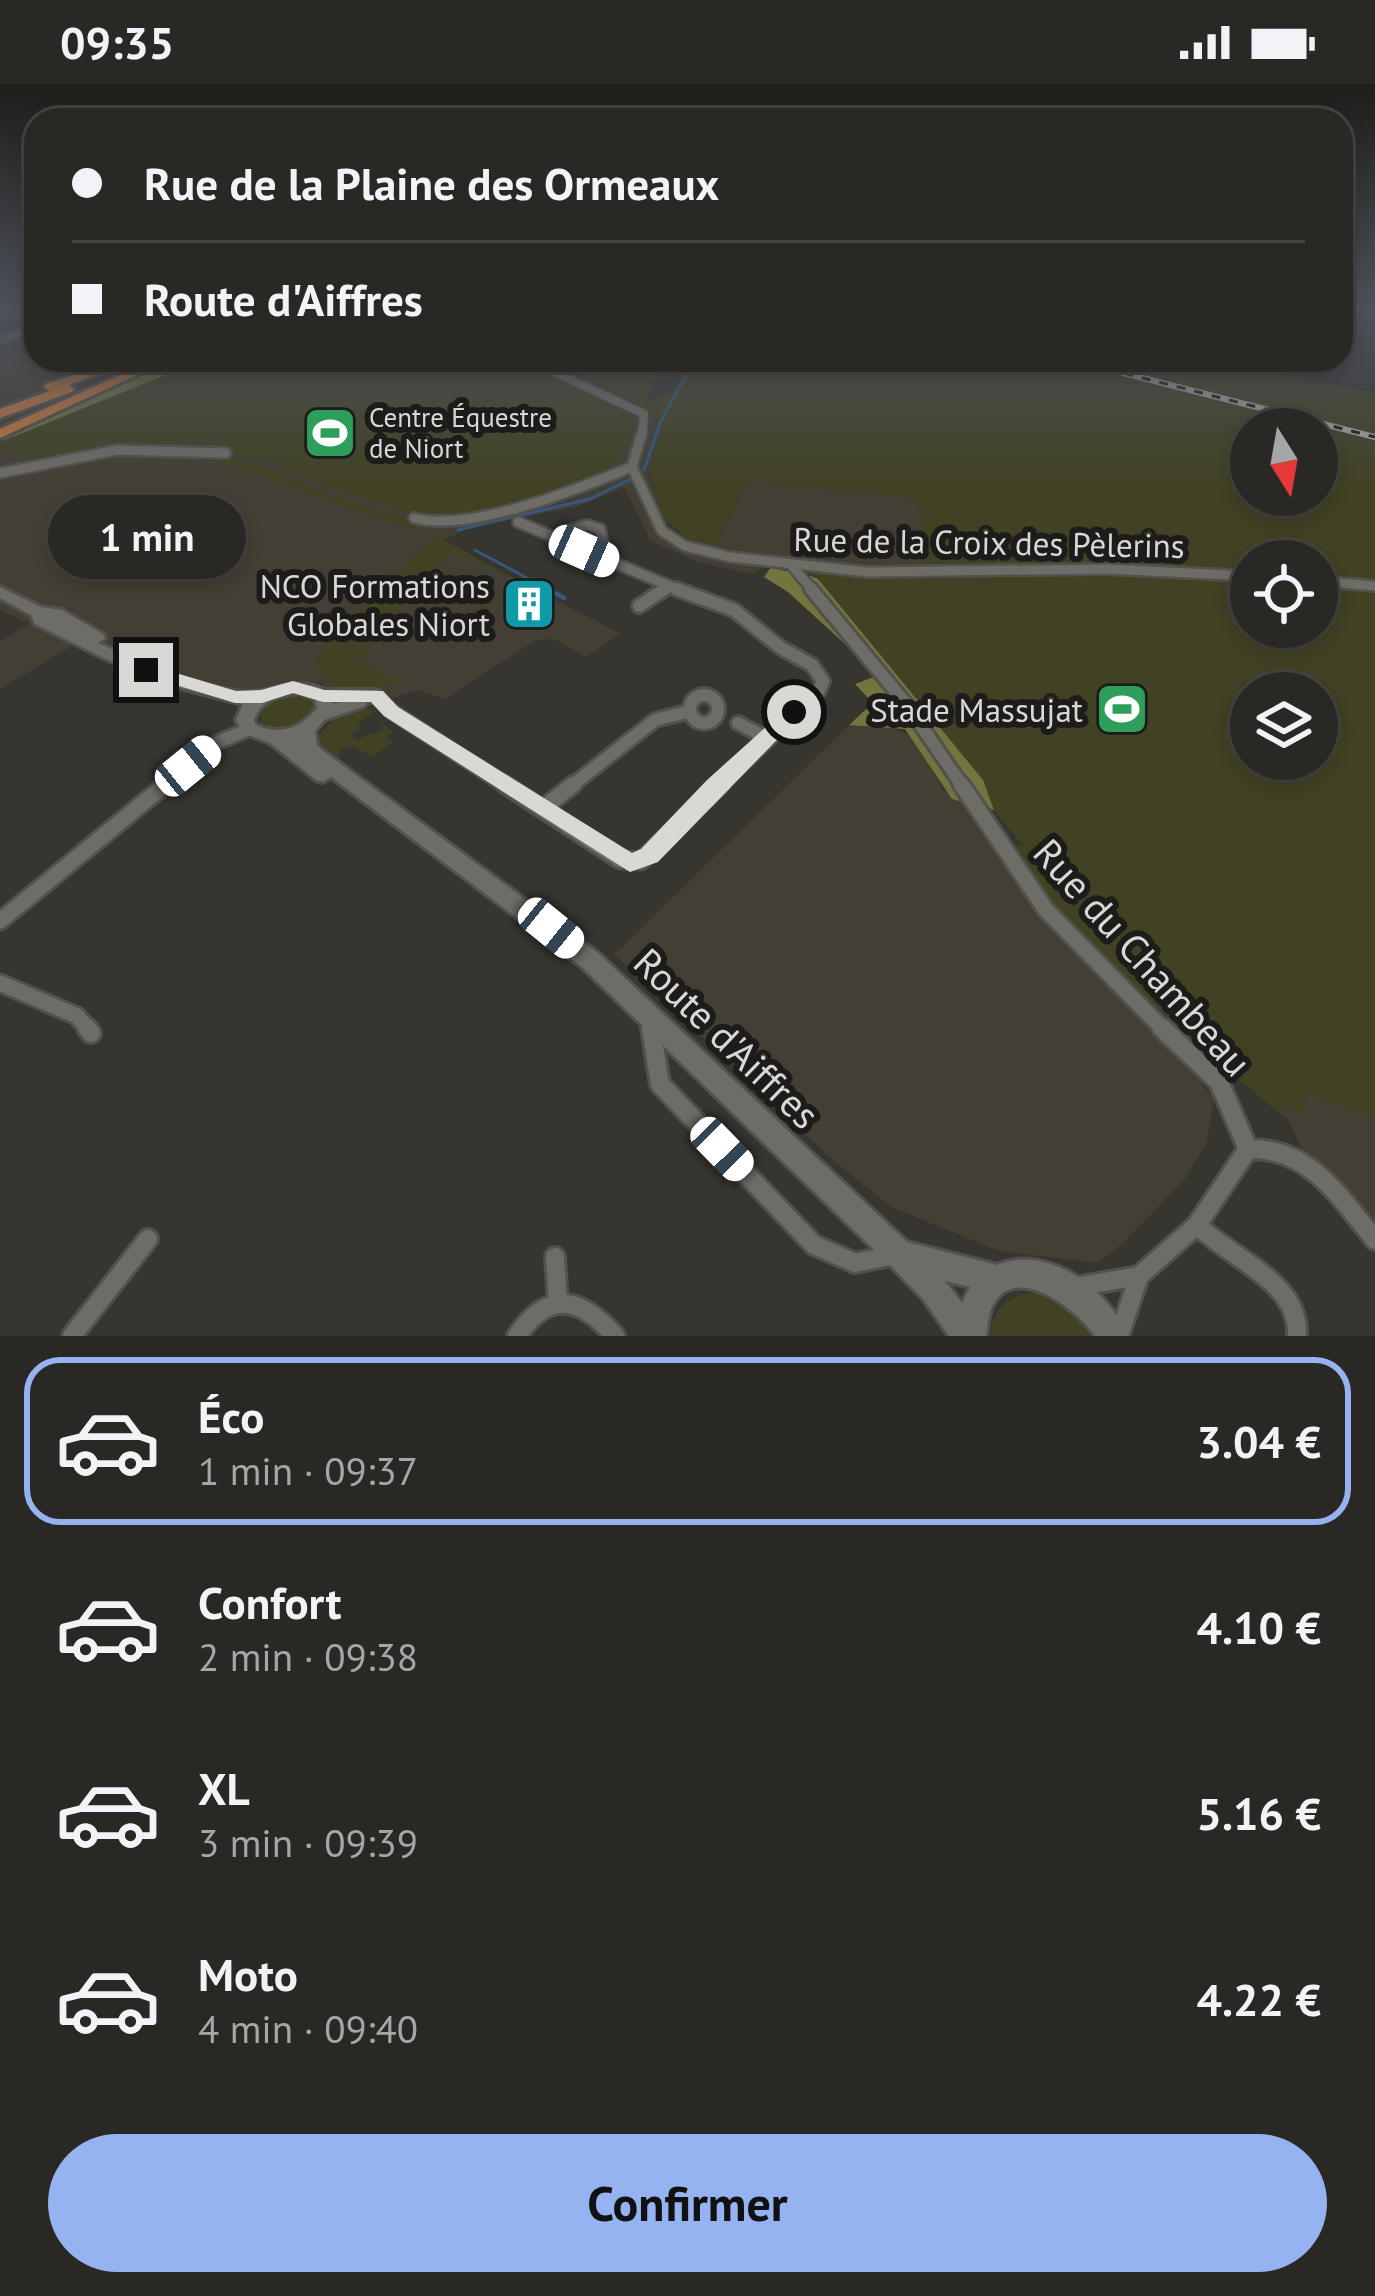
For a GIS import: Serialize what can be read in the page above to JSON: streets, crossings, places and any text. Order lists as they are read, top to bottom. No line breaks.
{"streets":{"main road":["Route d'Aiffres"],"street":["Rue de la Croix des Pèlerins","Rue du Chambeau"]},"crossings":[["Rue de la Croix des Pèlerins","Rue du Chambeau"]],"places":{"sports":["Centre Équestre de Niort","Stade Massujat"],"building":["NCO Formations Globales Niort"]},"north":"bottom","page":{"status":"09:35","banner":["Rue de la Plaine des Ormeaux","Route d'Aiffres"],"bubble":"1 min","list":[{"name":"Éco","note":"1 min · 09:37","value":"3.04 €"},{"name":"Confort","note":"2 min · 09:38","value":"4.10 €"},{"name":"XL","note":"3 min · 09:39","value":"5.16 €"},{"name":"Moto","note":"4 min · 09:40","value":"4.22 €"}],"buttons":"Confirmer"}}
